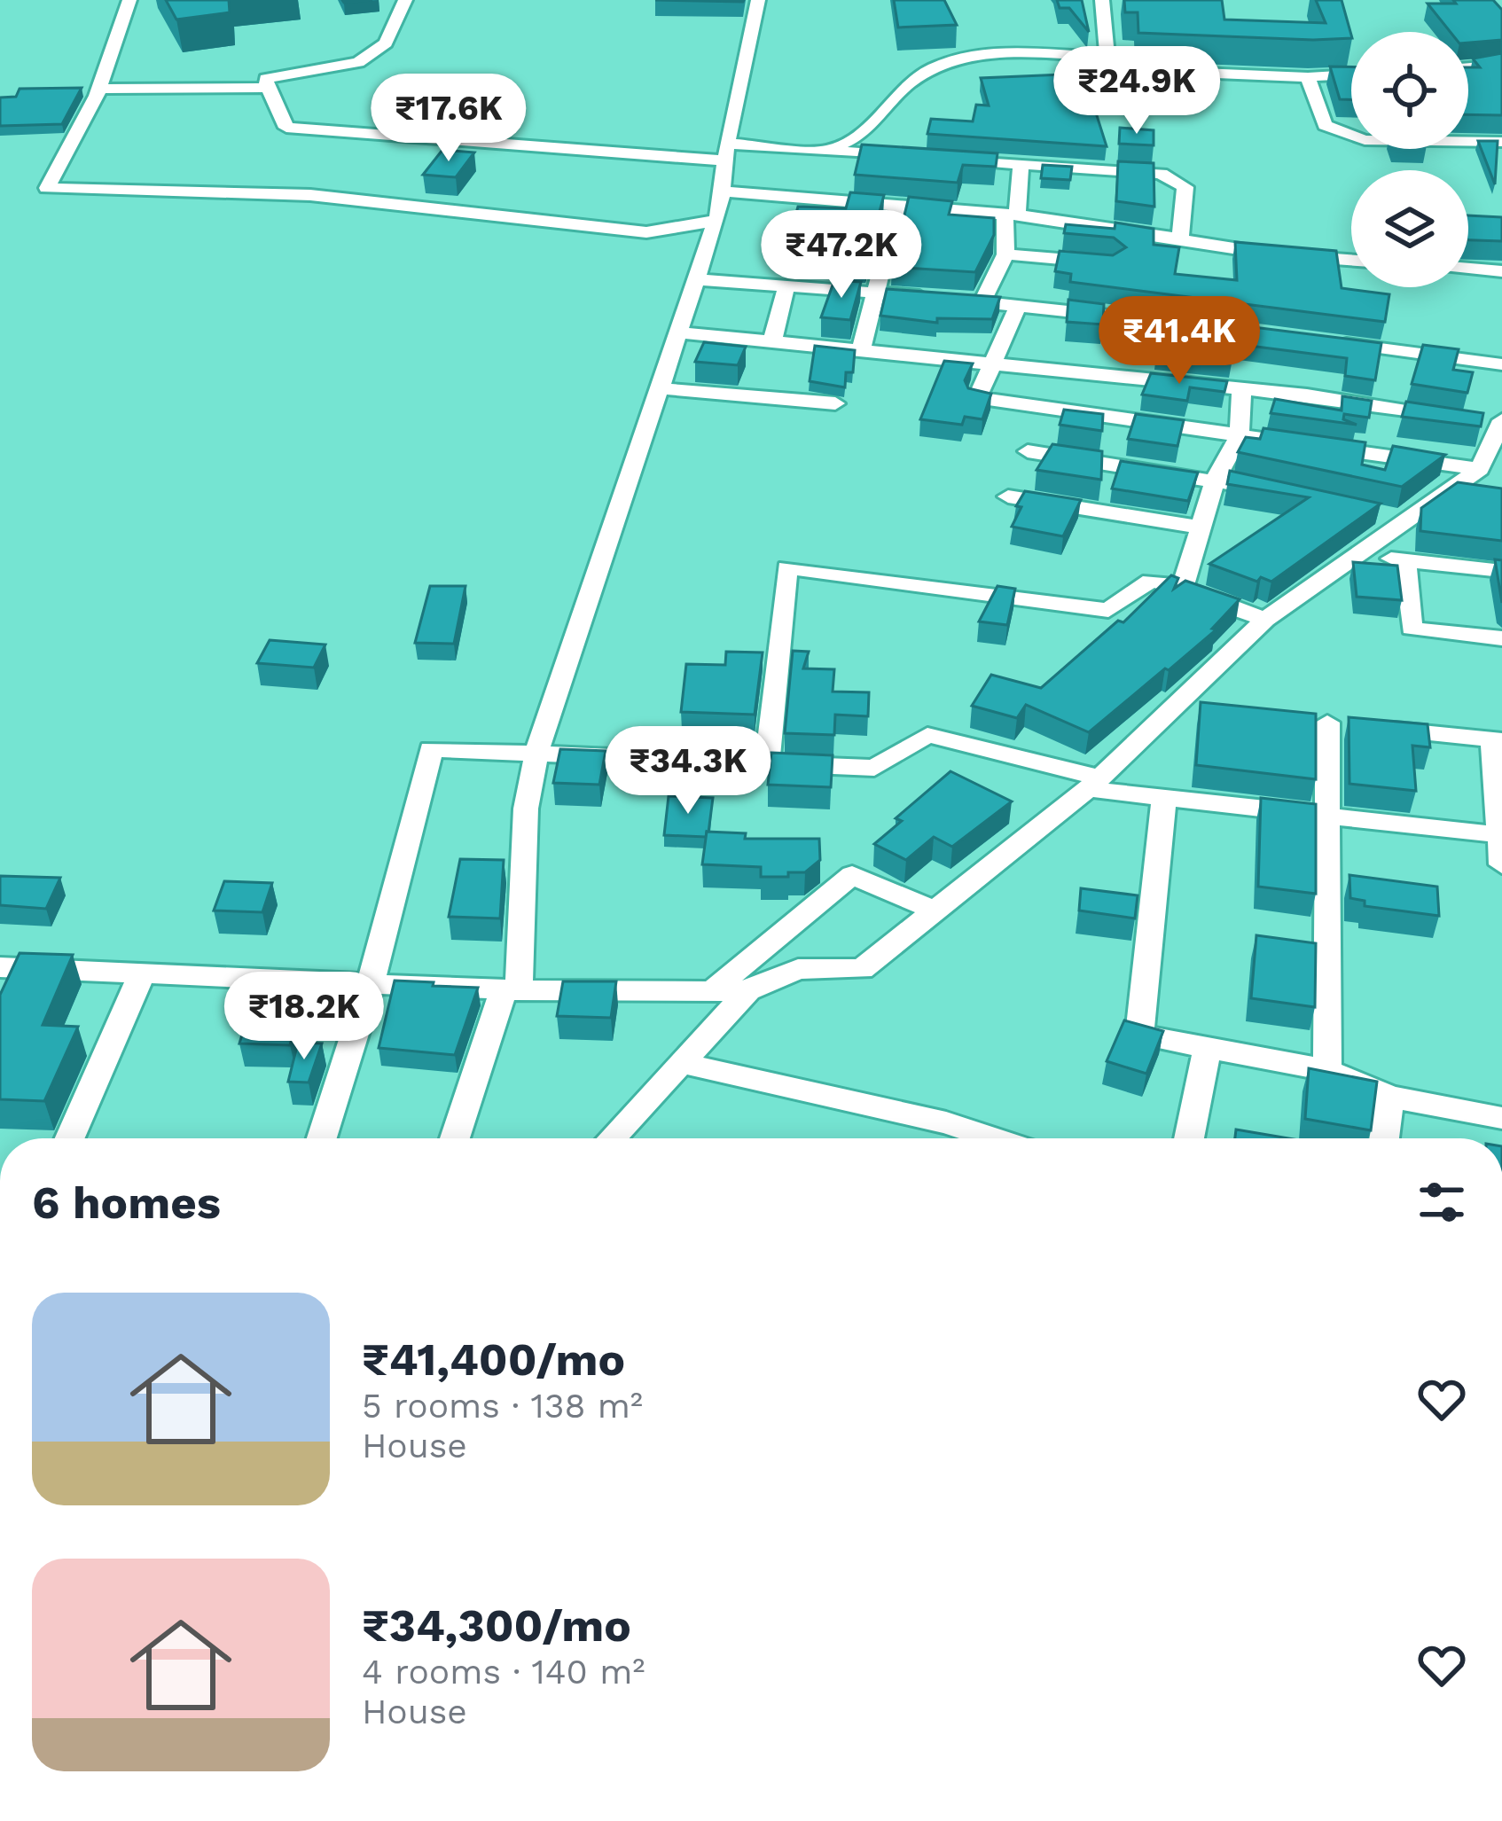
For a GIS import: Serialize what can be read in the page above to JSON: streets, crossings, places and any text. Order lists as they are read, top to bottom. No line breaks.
{"page":{"price":["₹24.9K","₹17.6K","₹47.2K","₹41.4K","₹34.3K","₹18.2K"],"heading":"6 homes","list":[{"name":"₹41,400/mo","note":"5 rooms · 138 m² · House"},{"name":"₹34,300/mo","note":"4 rooms · 140 m² · House"}]}}
